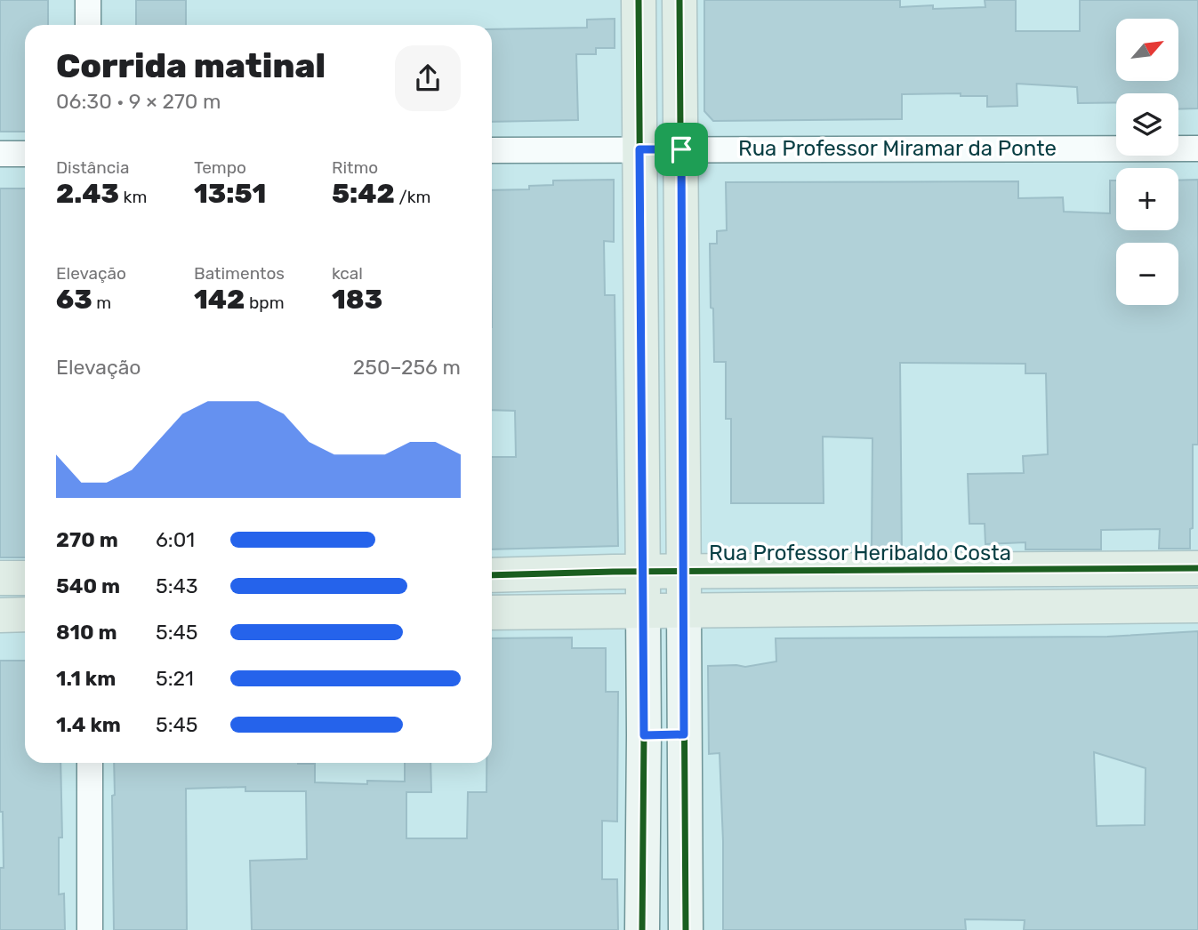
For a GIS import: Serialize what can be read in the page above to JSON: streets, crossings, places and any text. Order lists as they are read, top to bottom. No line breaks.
{"streets":{"main road":["Rua Professor Heribaldo Costa"],"street":["Rua Professor Miramar da Ponte"]},"north":"top right","page":{"map_buttons":["+","−"],"heading":["Corrida matinal","06:30 · 9 × 270 m"],"stats":[["Distância","2.43 km"],["Tempo","13:51"],["Ritmo","5:42 /km"],["Elevação","63 m"],["Batimentos","142 bpm"],["kcal","183"]],"chart":["Elevação","250–256 m"],"list":[{"name":"270 m","note":"6:01"},{"name":"540 m","note":"5:43"},{"name":"810 m","note":"5:45"},{"name":"1.1 km","note":"5:21"},{"name":"1.4 km","note":"5:45"}]}}
